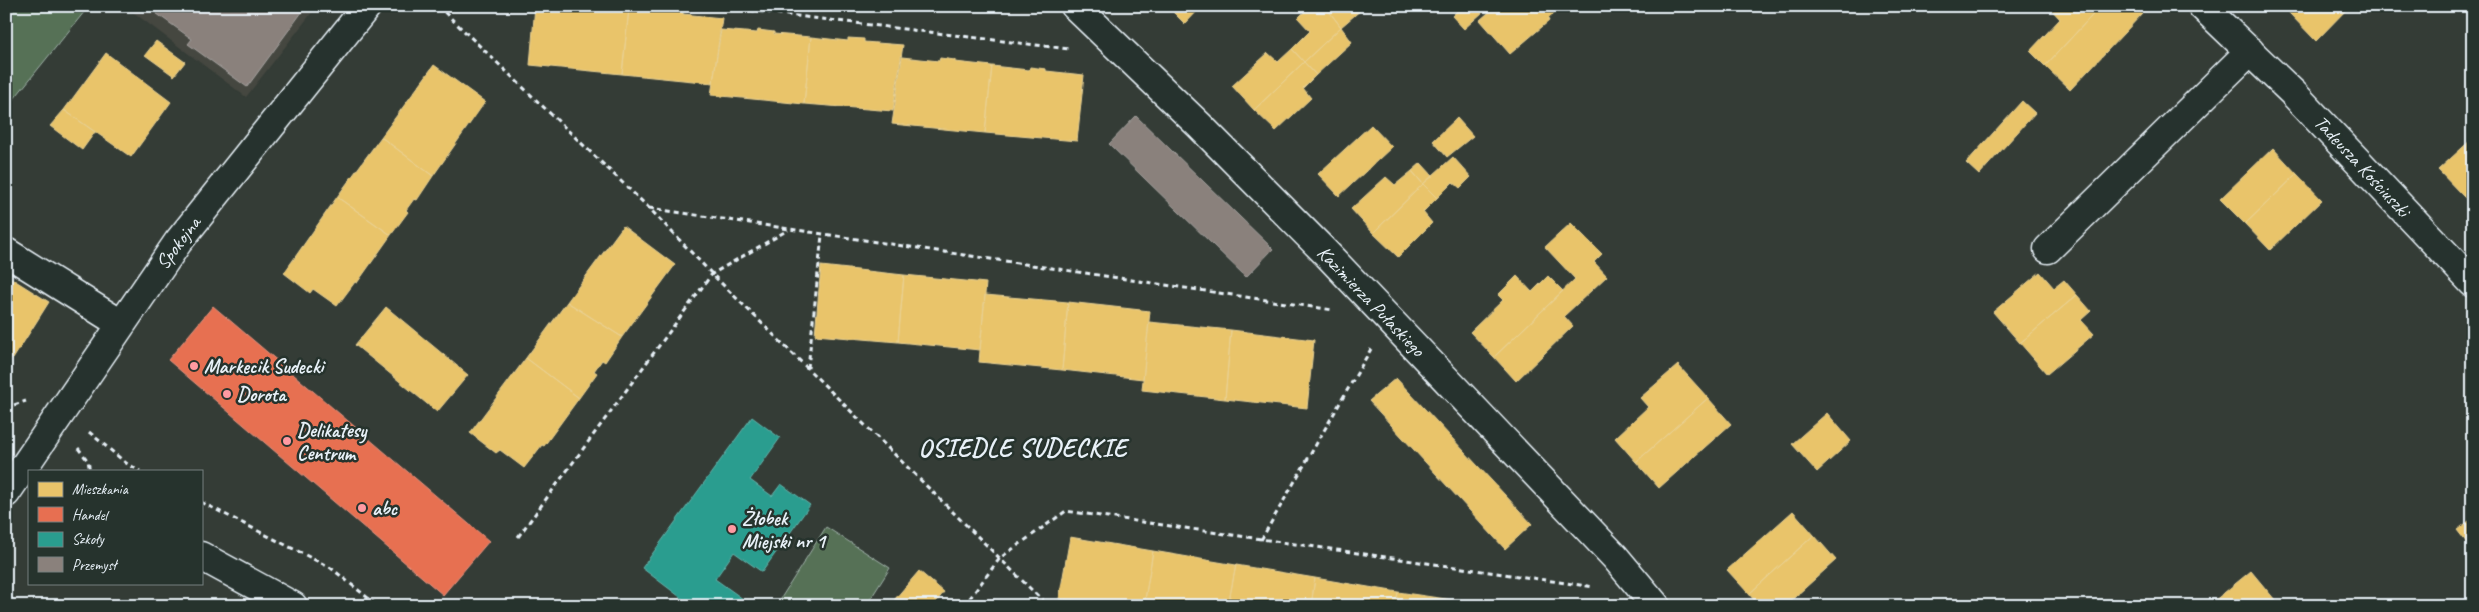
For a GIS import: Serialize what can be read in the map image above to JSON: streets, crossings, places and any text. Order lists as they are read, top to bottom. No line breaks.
{"streets":{"street":["Tadeusza Kościuszki","Spokojna","Kazimierza Pułaskiego"]},"districts":["OSIEDLE SUDECKIE"],"places":["Markecik Sudecki","Dorota","Delikatesy Centrum","abc","Żłobek Miejski nr 1"],"legend":["Mieszkania","Handel","Szkoły","Przemysł"]}
